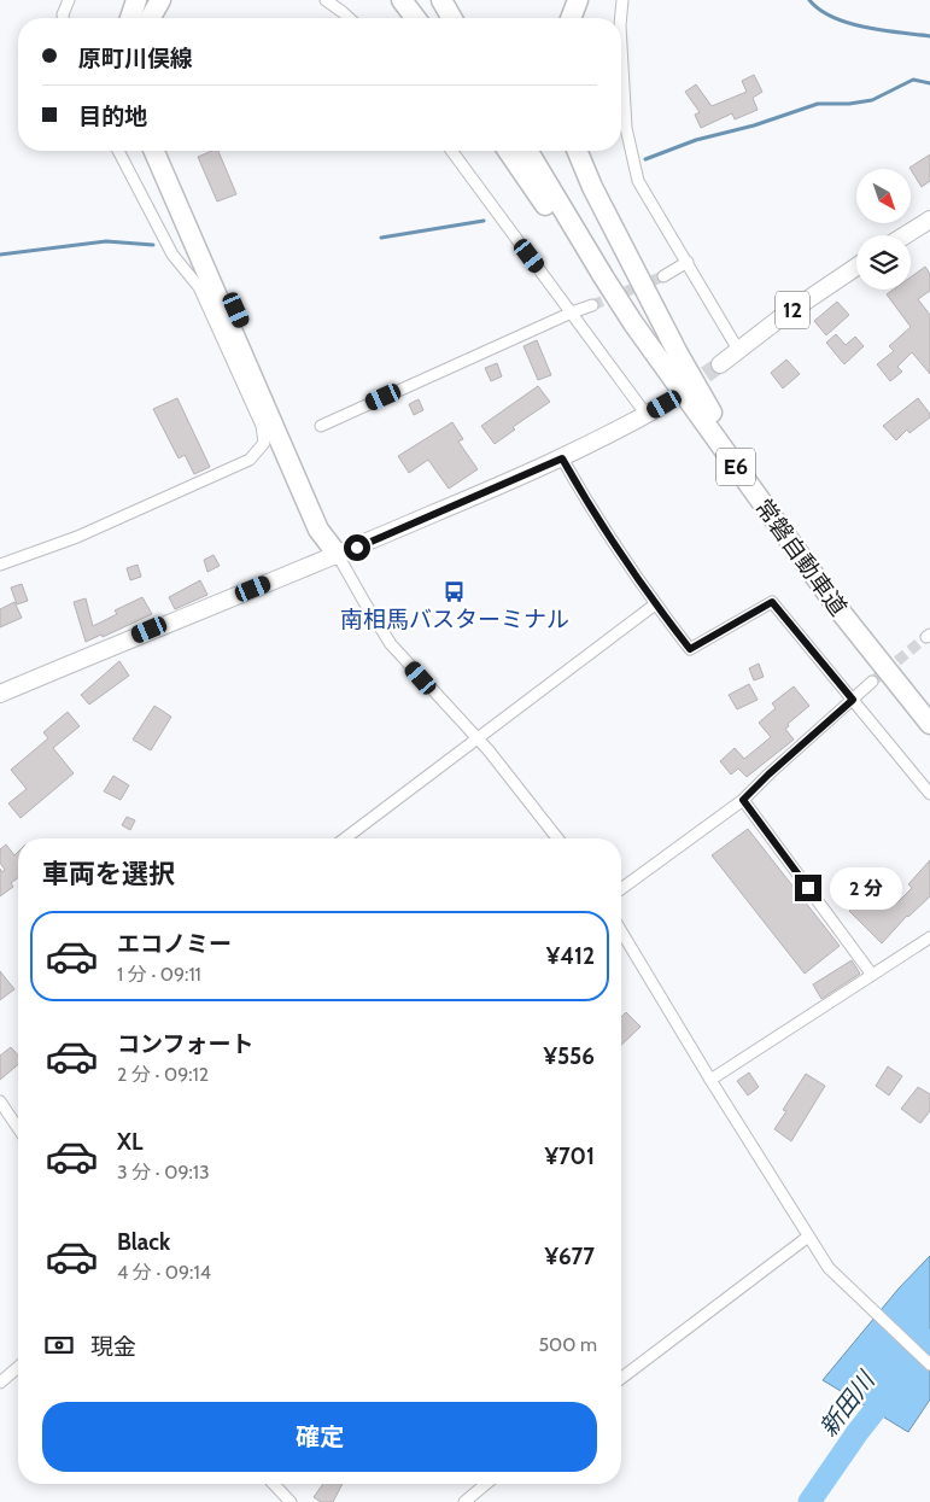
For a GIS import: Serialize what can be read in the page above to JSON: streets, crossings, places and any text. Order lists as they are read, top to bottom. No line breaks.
{"streets":{"highway":["E6","常磐自動車道"],"main road":["12"]},"water":["新田川"],"places":{"bus stop":["南相馬バスターミナル"]},"north":"bottom right","page":{"banner":["原町川俣線","目的地"],"heading":"車両を選択","bubble":"2 分","list":[{"name":"エコノミー","note":"1 分 · 09:11","value":"¥412"},{"name":"コンフォート","note":"2 分 · 09:12","value":"¥556"},{"name":"XL","note":"3 分 · 09:13","value":"¥701"},{"name":"Black","note":"4 分 · 09:14","value":"¥677"}],"pay":["現金","500 m"],"buttons":"確定"}}
